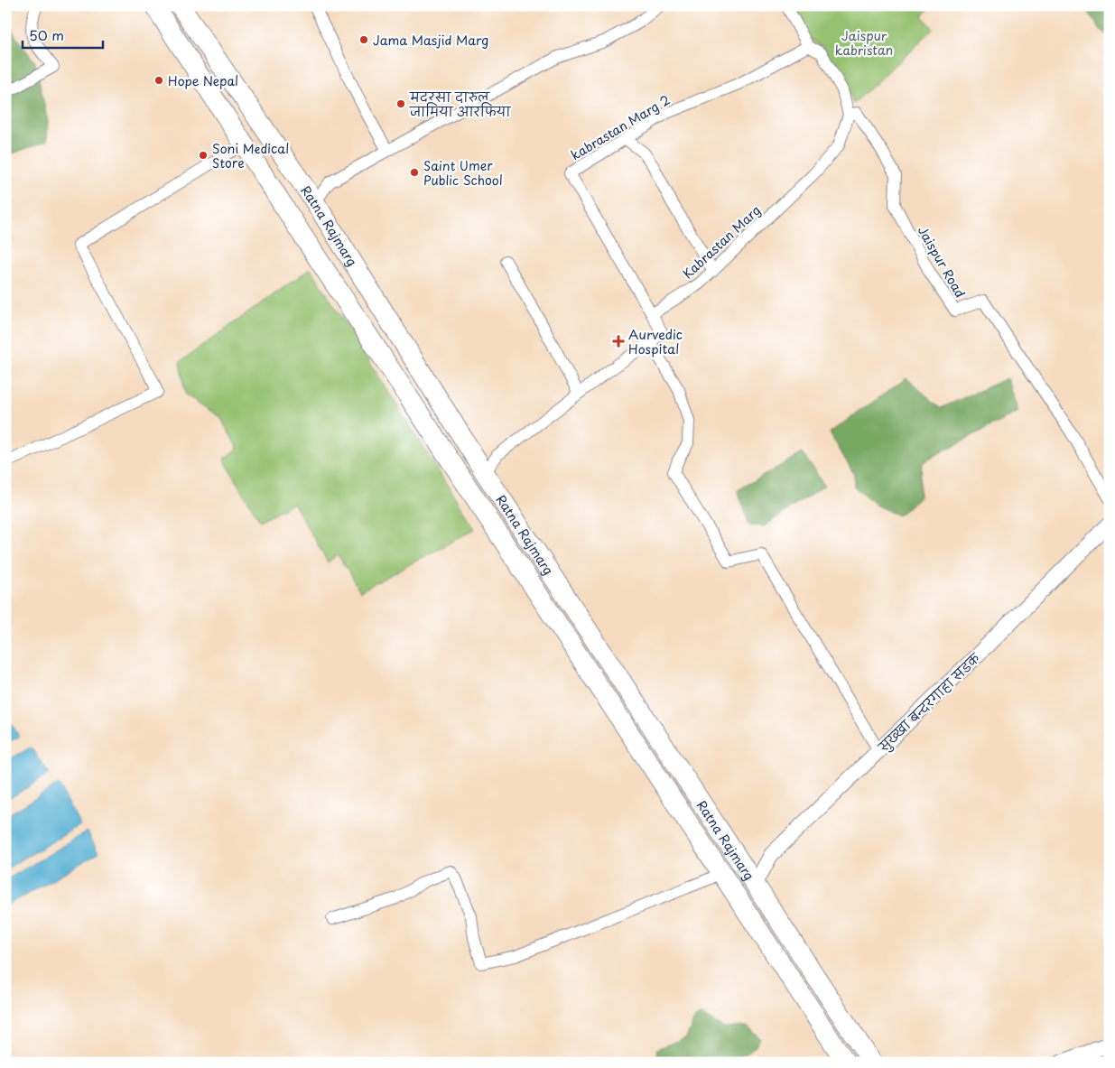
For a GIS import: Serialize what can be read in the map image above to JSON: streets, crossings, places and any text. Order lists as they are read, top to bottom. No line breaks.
{"streets":{"highway":["Ratna Rajmarg"],"street":["kabrastan Marg 2","Kabrastan Marg","Jaispur Road","सुख्खा बन्दरगाहा सडक"]},"crossings":[["kabrastan Marg 2","Kabrastan Marg"],["Ratna Rajmarg","सुख्खा बन्दरगाहा सडक"],["Kabrastan Marg","Jaispur Road"]],"parks":["Jaispur kabristan"],"places":{"other":["Jama Masjid Marg","Hope Nepal","मदरसा दारुल जामिया आरफिया","Soni Medical Store","Saint Umer Public School"],"health":["Aurvedic Hospital"]},"scale_bar":"50 m"}
